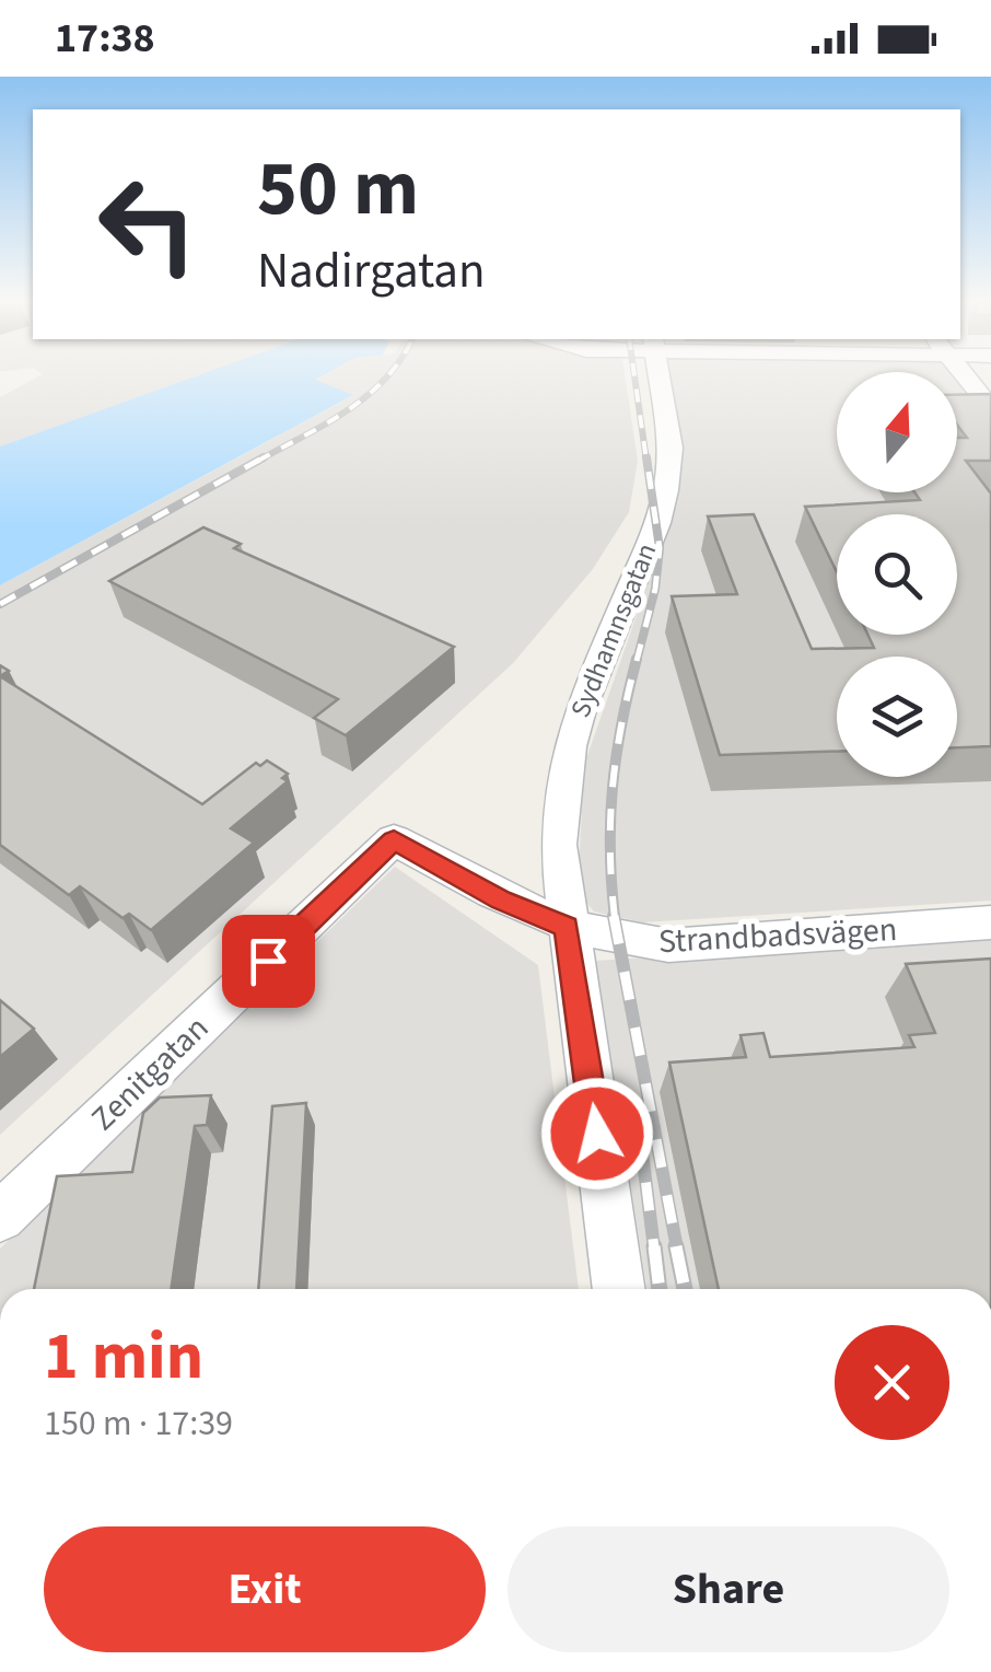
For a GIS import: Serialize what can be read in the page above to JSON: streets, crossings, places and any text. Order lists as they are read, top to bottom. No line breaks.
{"streets":{"street":["Sydhamnsgatan","Strandbadsvägen","Zenitgatan"]},"crossings":[["Sydhamnsgatan","Strandbadsvägen"],["Strandbadsvägen","Zenitgatan"]],"north":"top","page":{"status":"17:38","turn":["50 m","Nadirgatan"],"heading":["1 min","150 m · 17:39"],"buttons":["Exit","Share"]}}
